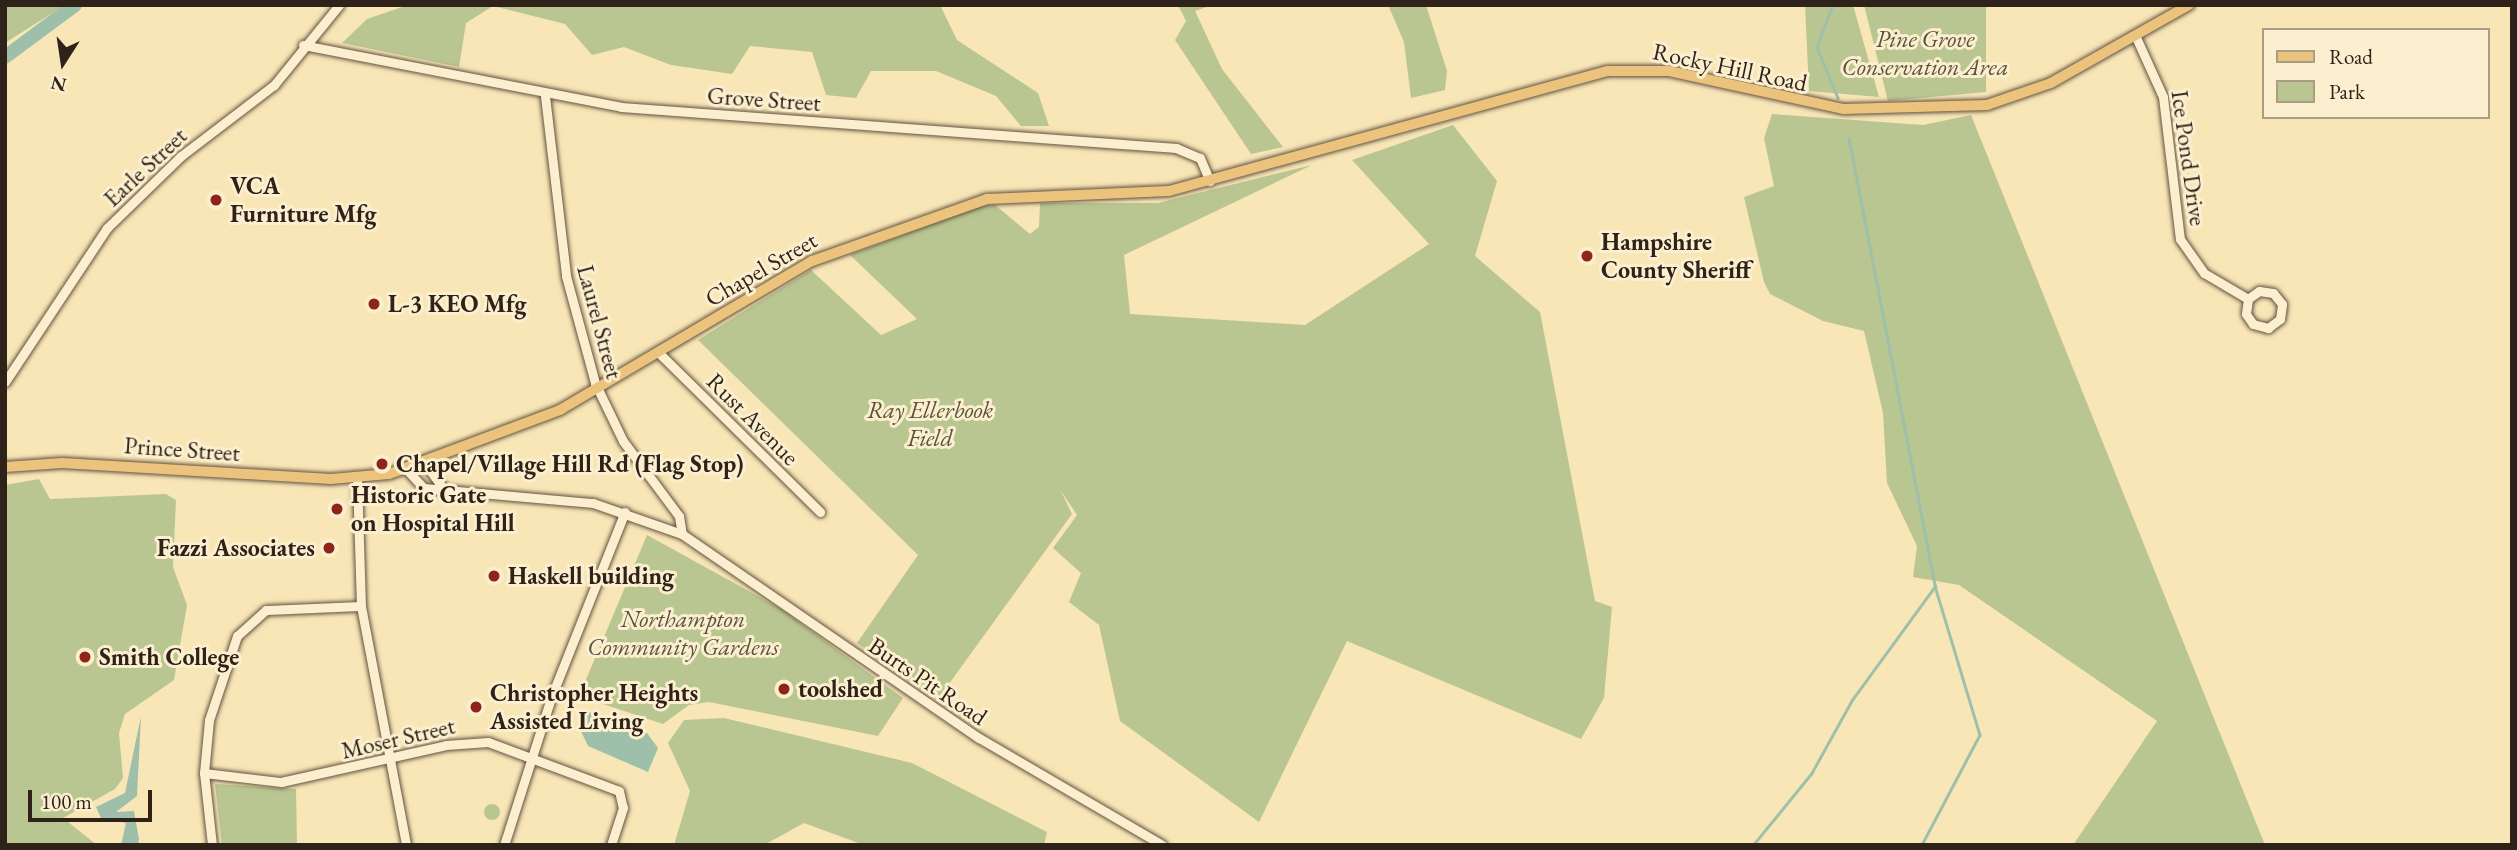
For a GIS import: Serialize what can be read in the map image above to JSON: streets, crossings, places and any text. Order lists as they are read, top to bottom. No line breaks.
{"streets":{"main road":["Rocky Hill Road","Chapel Street","Prince Street"],"street":["Grove Street","Ice Pond Drive","Earle Street","Laurel Street","Rust Avenue","Burts Pit Road","Moser Street"]},"crossings":[["Rocky Hill Road","Grove Street"],["Rocky Hill Road","Ice Pond Drive"],["Rocky Hill Road","Chapel Street"],["Grove Street","Earle Street"],["Grove Street","Chapel Street"],["Grove Street","Laurel Street"],["Chapel Street","Laurel Street"],["Chapel Street","Rust Avenue"],["Chapel Street","Prince Street"],["Laurel Street","Burts Pit Road"]],"parks":["Pine Grove Conservation Area","Ray Ellerbook Field","Northampton Community Gardens"],"places":["VCA Furniture Mfg","Hampshire County Sheriff","L-3 KEO Mfg","Chapel/Village Hill Rd (Flag Stop)","Historic Gate on Hospital Hill","Fazzi Associates","Haskell building","Smith College","toolshed","Christopher Heights Assisted Living"],"legend":["Road","Park"],"scale_bar":"100 m","north":"bottom"}
